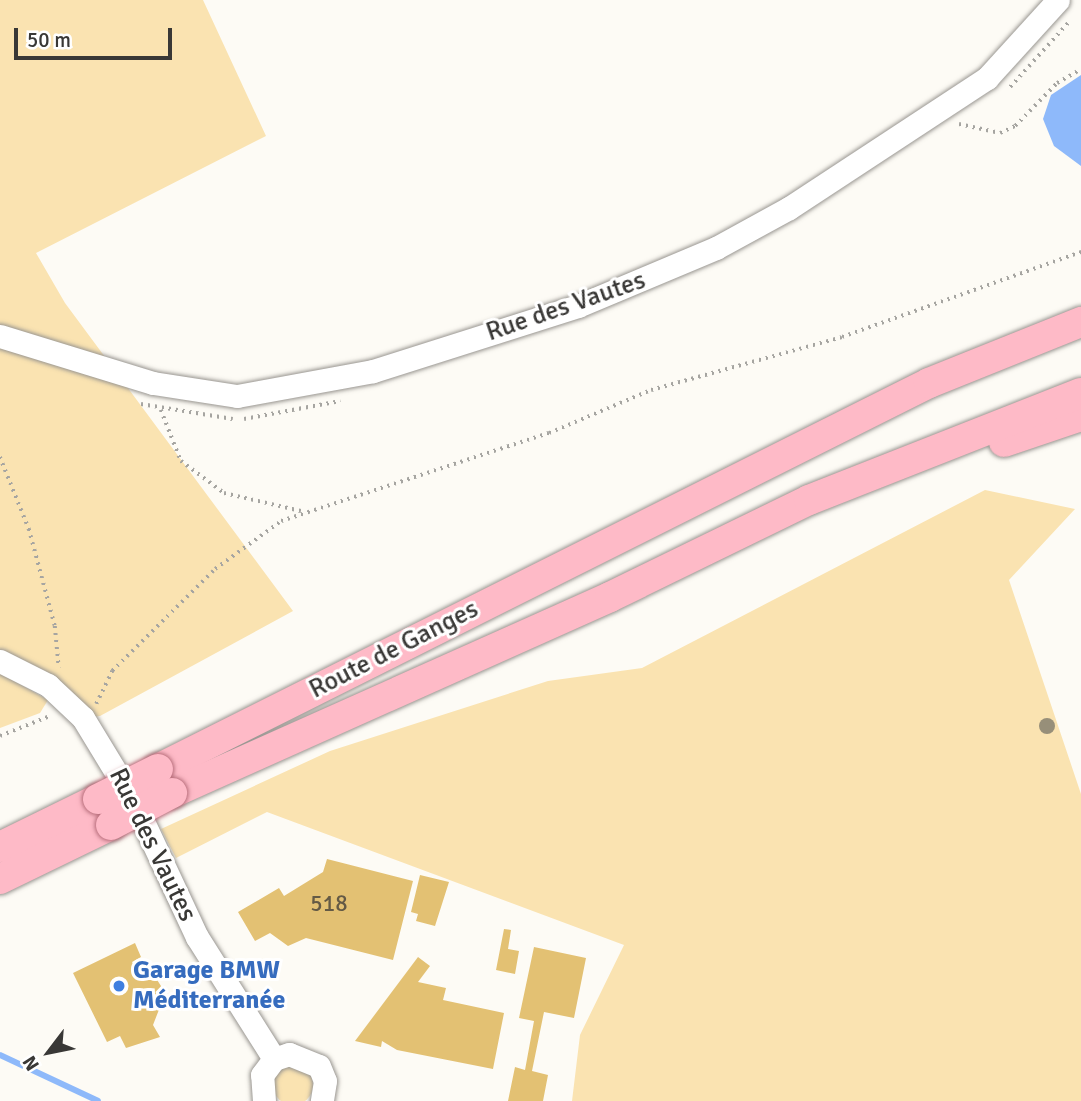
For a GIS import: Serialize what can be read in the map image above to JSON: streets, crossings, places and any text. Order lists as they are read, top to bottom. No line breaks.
{"streets":{"main road":["Route de Ganges"],"street":["Rue des Vautes"]},"places":["Garage BMW Méditerranée"],"house_numbers":["518"],"scale_bar":"50 m","north":"bottom left"}
